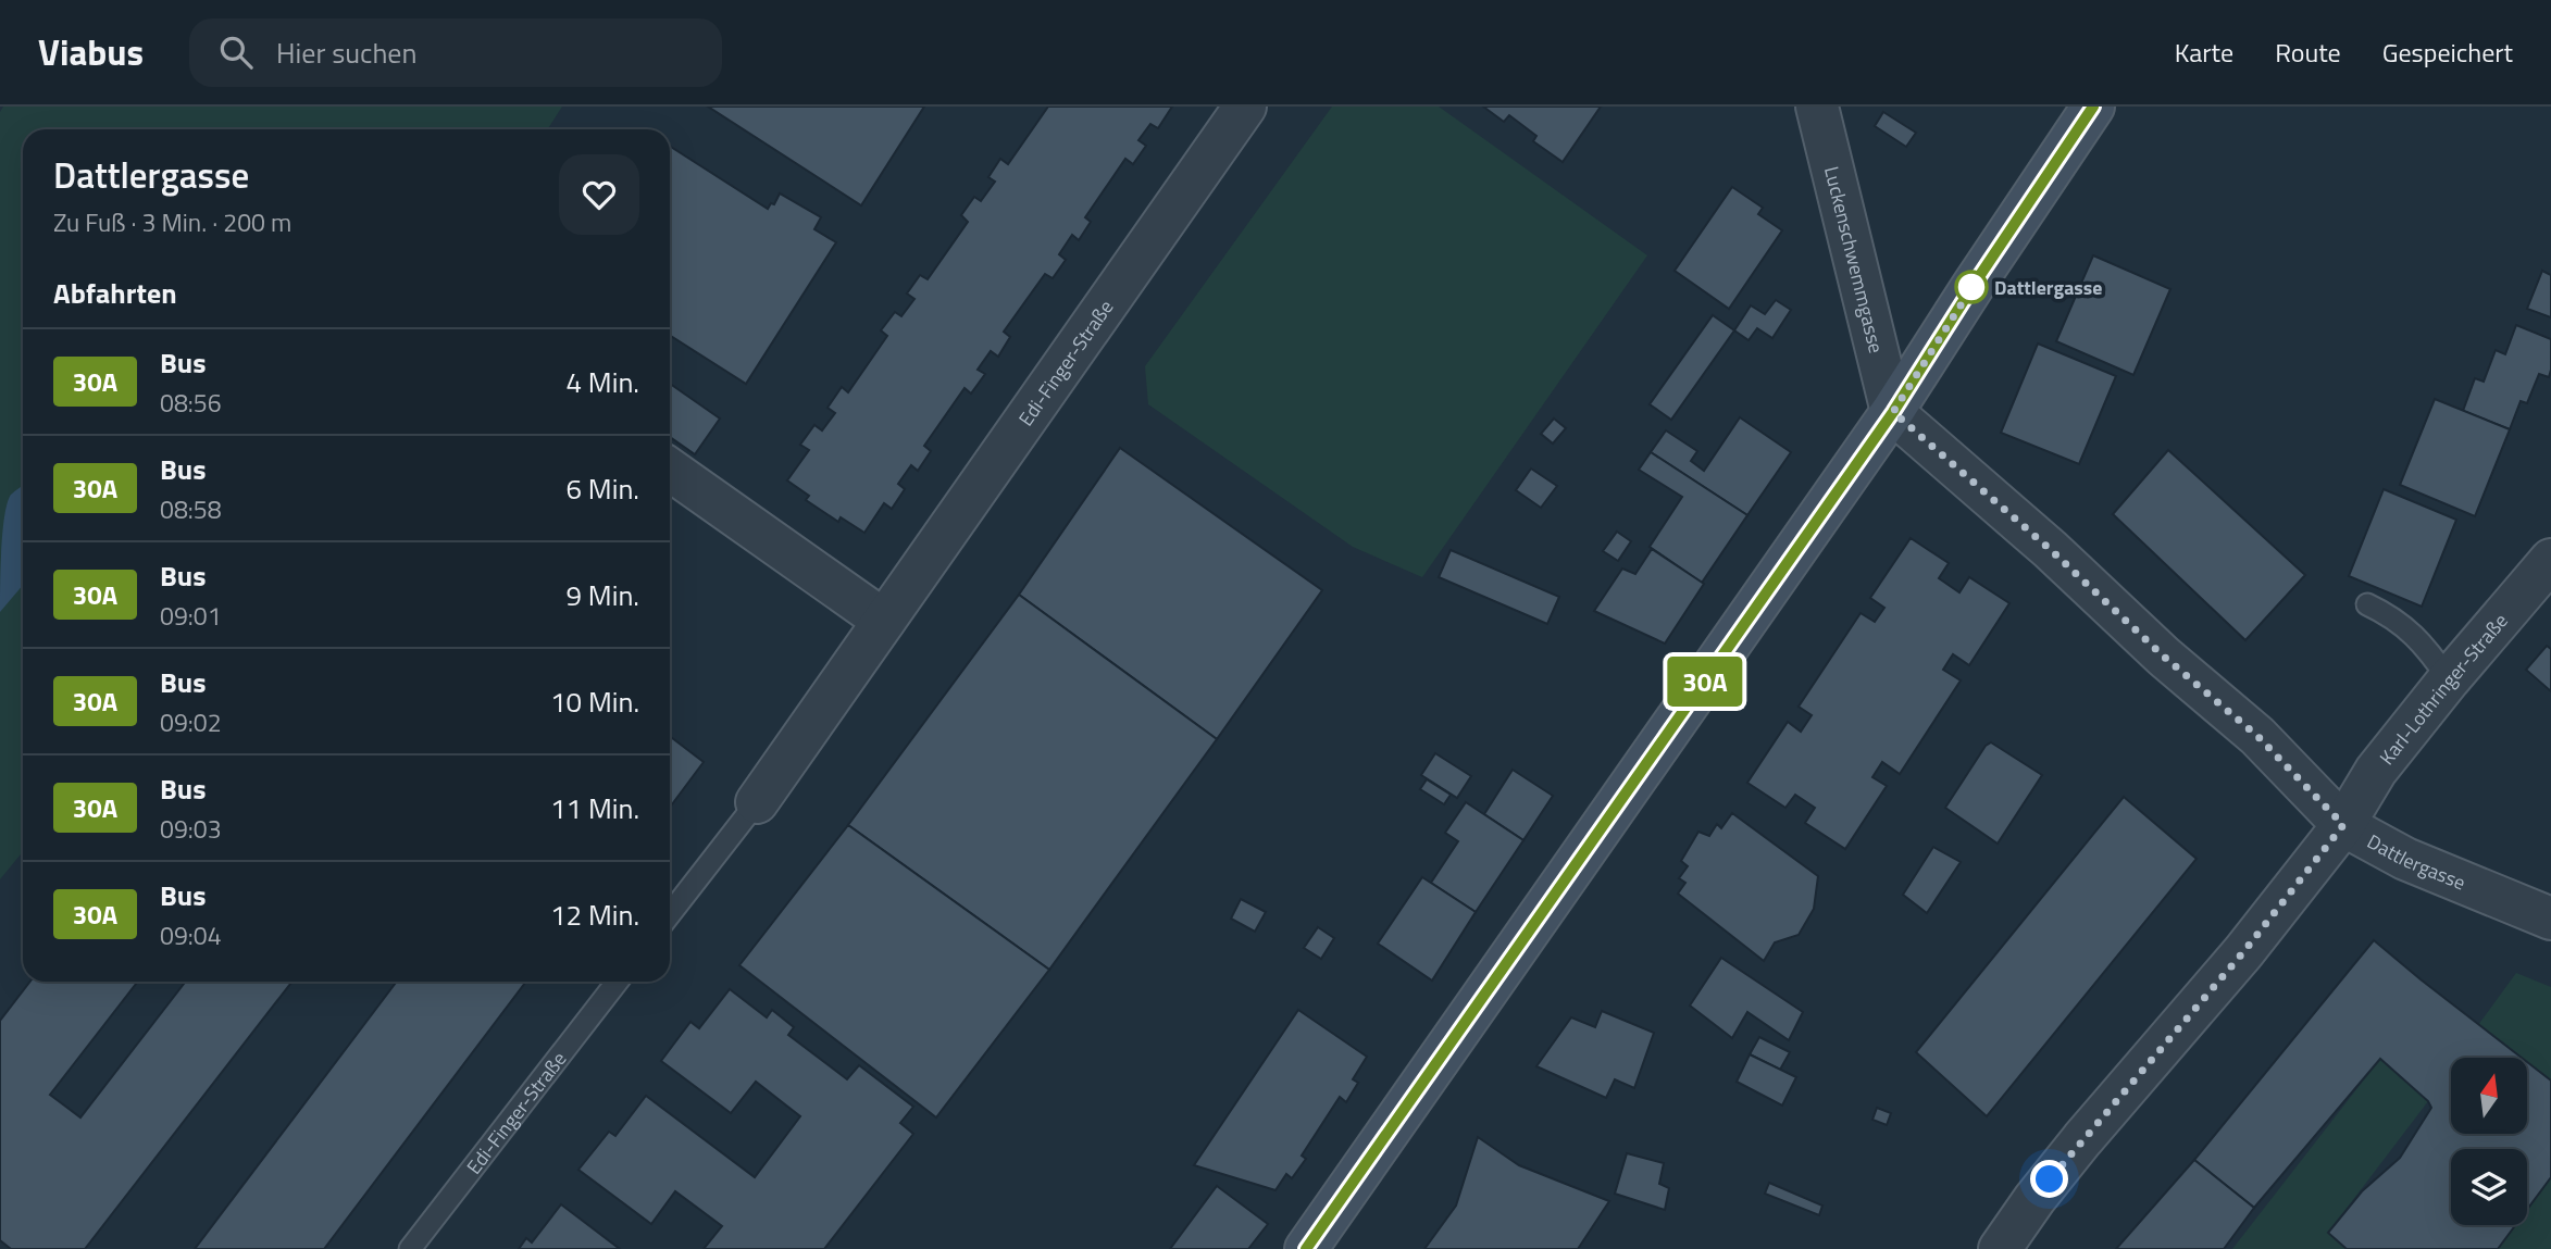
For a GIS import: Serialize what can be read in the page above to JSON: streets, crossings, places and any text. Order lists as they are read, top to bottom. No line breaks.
{"streets":{"street":["Luckenschwemmgasse","Edi-Finger-Straße","Karl-Lothringer-Straße","Dattlergasse"]},"crossings":[["Luckenschwemmgasse","Dattlergasse"],["Karl-Lothringer-Straße","Dattlergasse"]],"places":["Dattlergasse"],"lines":["bus line 30A"],"north":"top","page":{"header":"Viabus","search":"Hier suchen","nav":["Karte","Route","Gespeichert"],"on_map":"30A","heading":[["Dattlergasse","Zu Fuß · 3 Min. · 200 m"],"Abfahrten"],"list":[{"mark":"30A","name":"Bus","note":"08:56","value":"4 Min."},{"mark":"30A","name":"Bus","note":"08:58","value":"6 Min."},{"mark":"30A","name":"Bus","note":"09:01","value":"9 Min."},{"mark":"30A","name":"Bus","note":"09:02","value":"10 Min."},{"mark":"30A","name":"Bus","note":"09:03","value":"11 Min."},{"mark":"30A","name":"Bus","note":"09:04","value":"12 Min."}]}}
